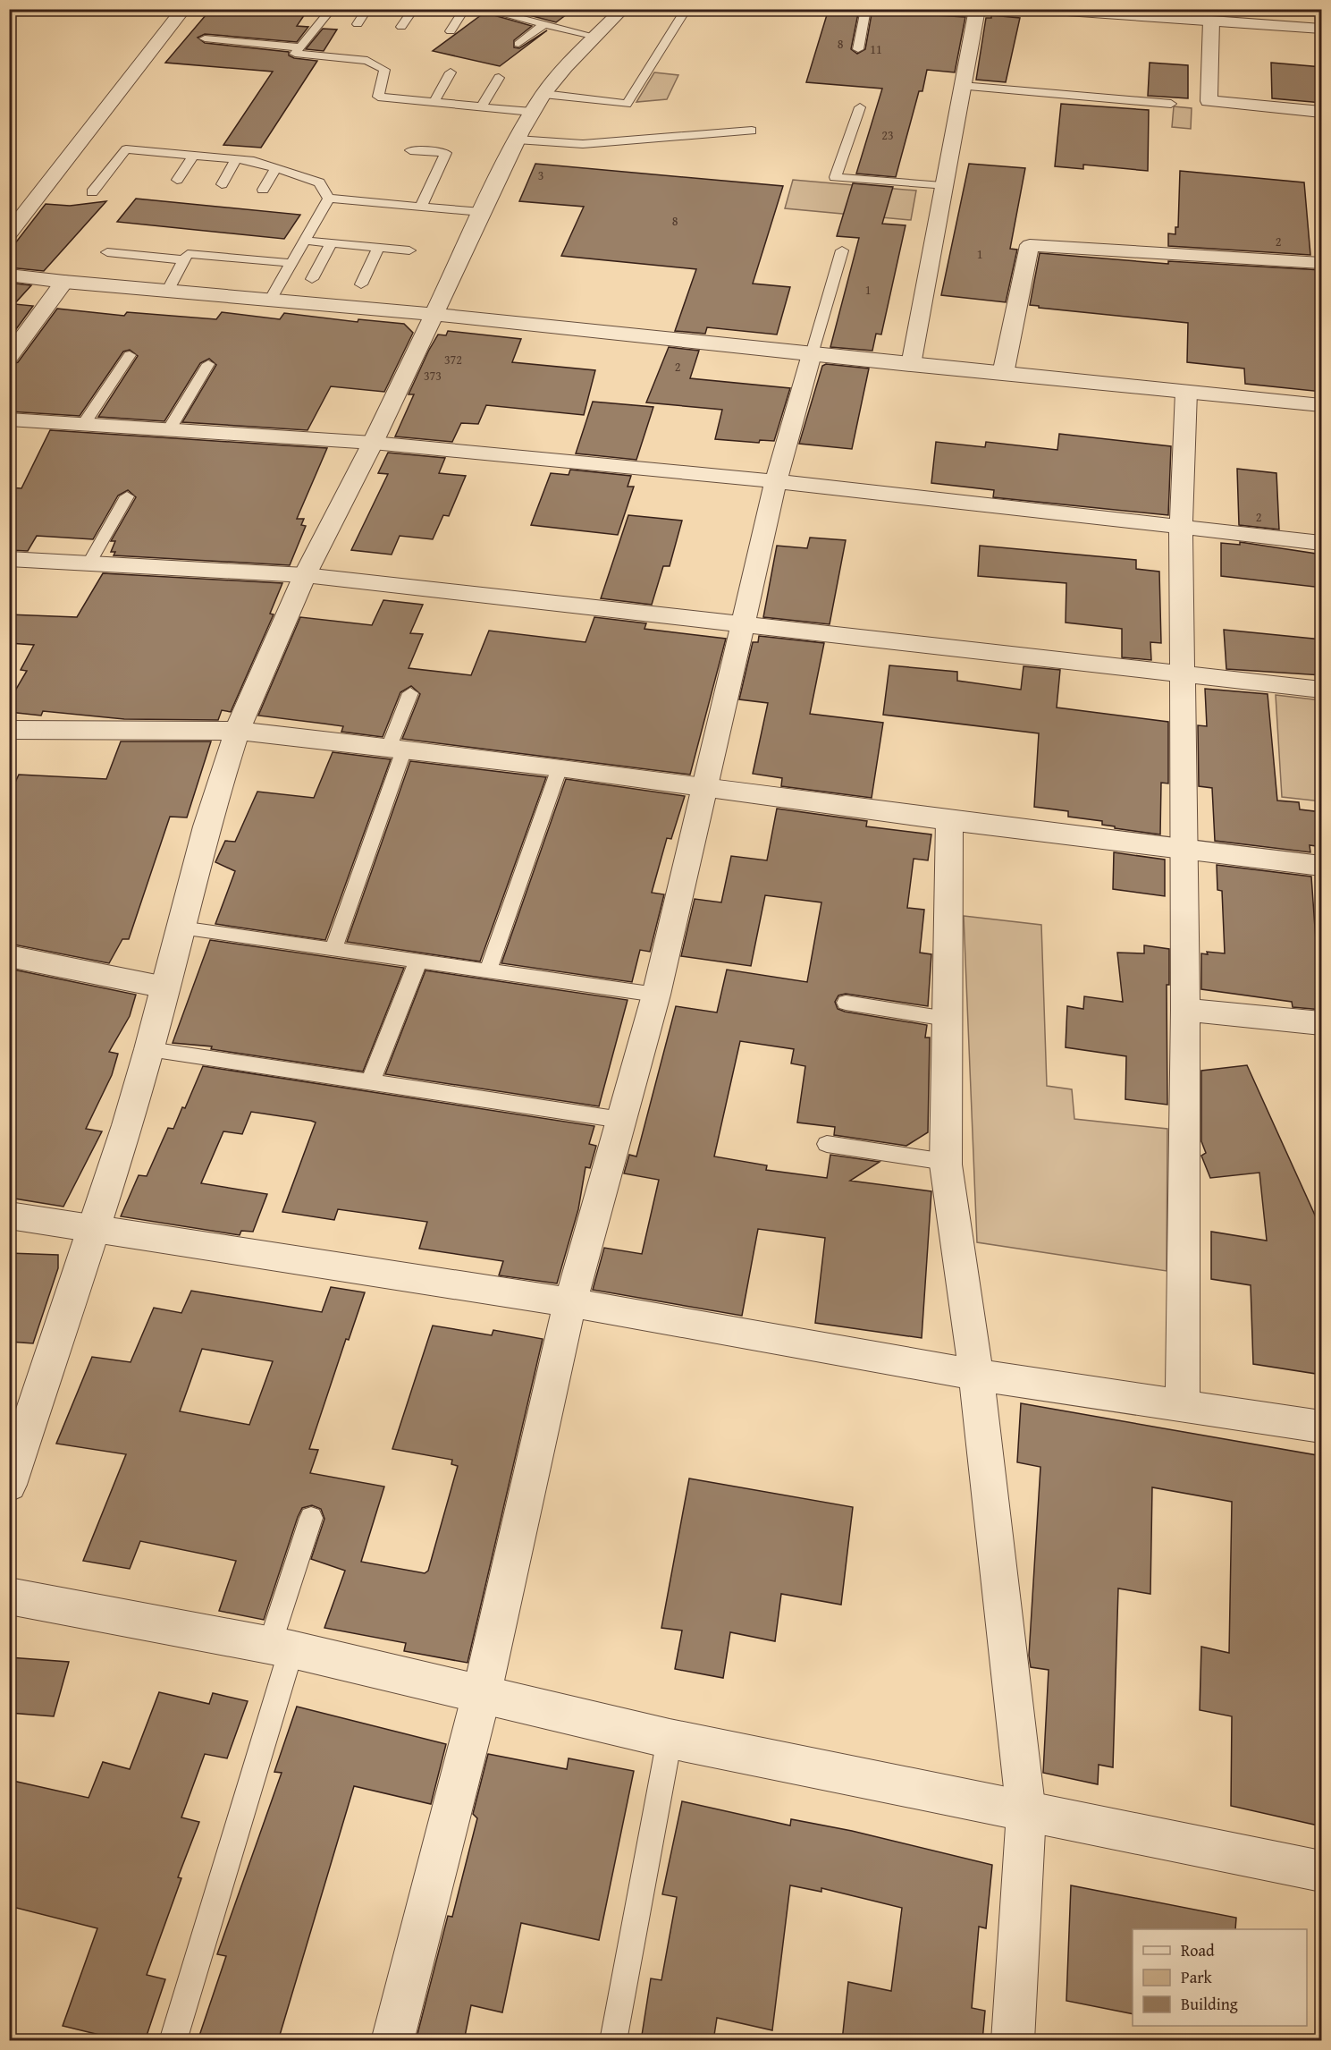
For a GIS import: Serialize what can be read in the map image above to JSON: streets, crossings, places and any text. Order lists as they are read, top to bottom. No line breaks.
{"house_numbers":["8","11","23","3","8","2","1","1","372","2","373","2"],"legend":["Road","Park","Building"]}
